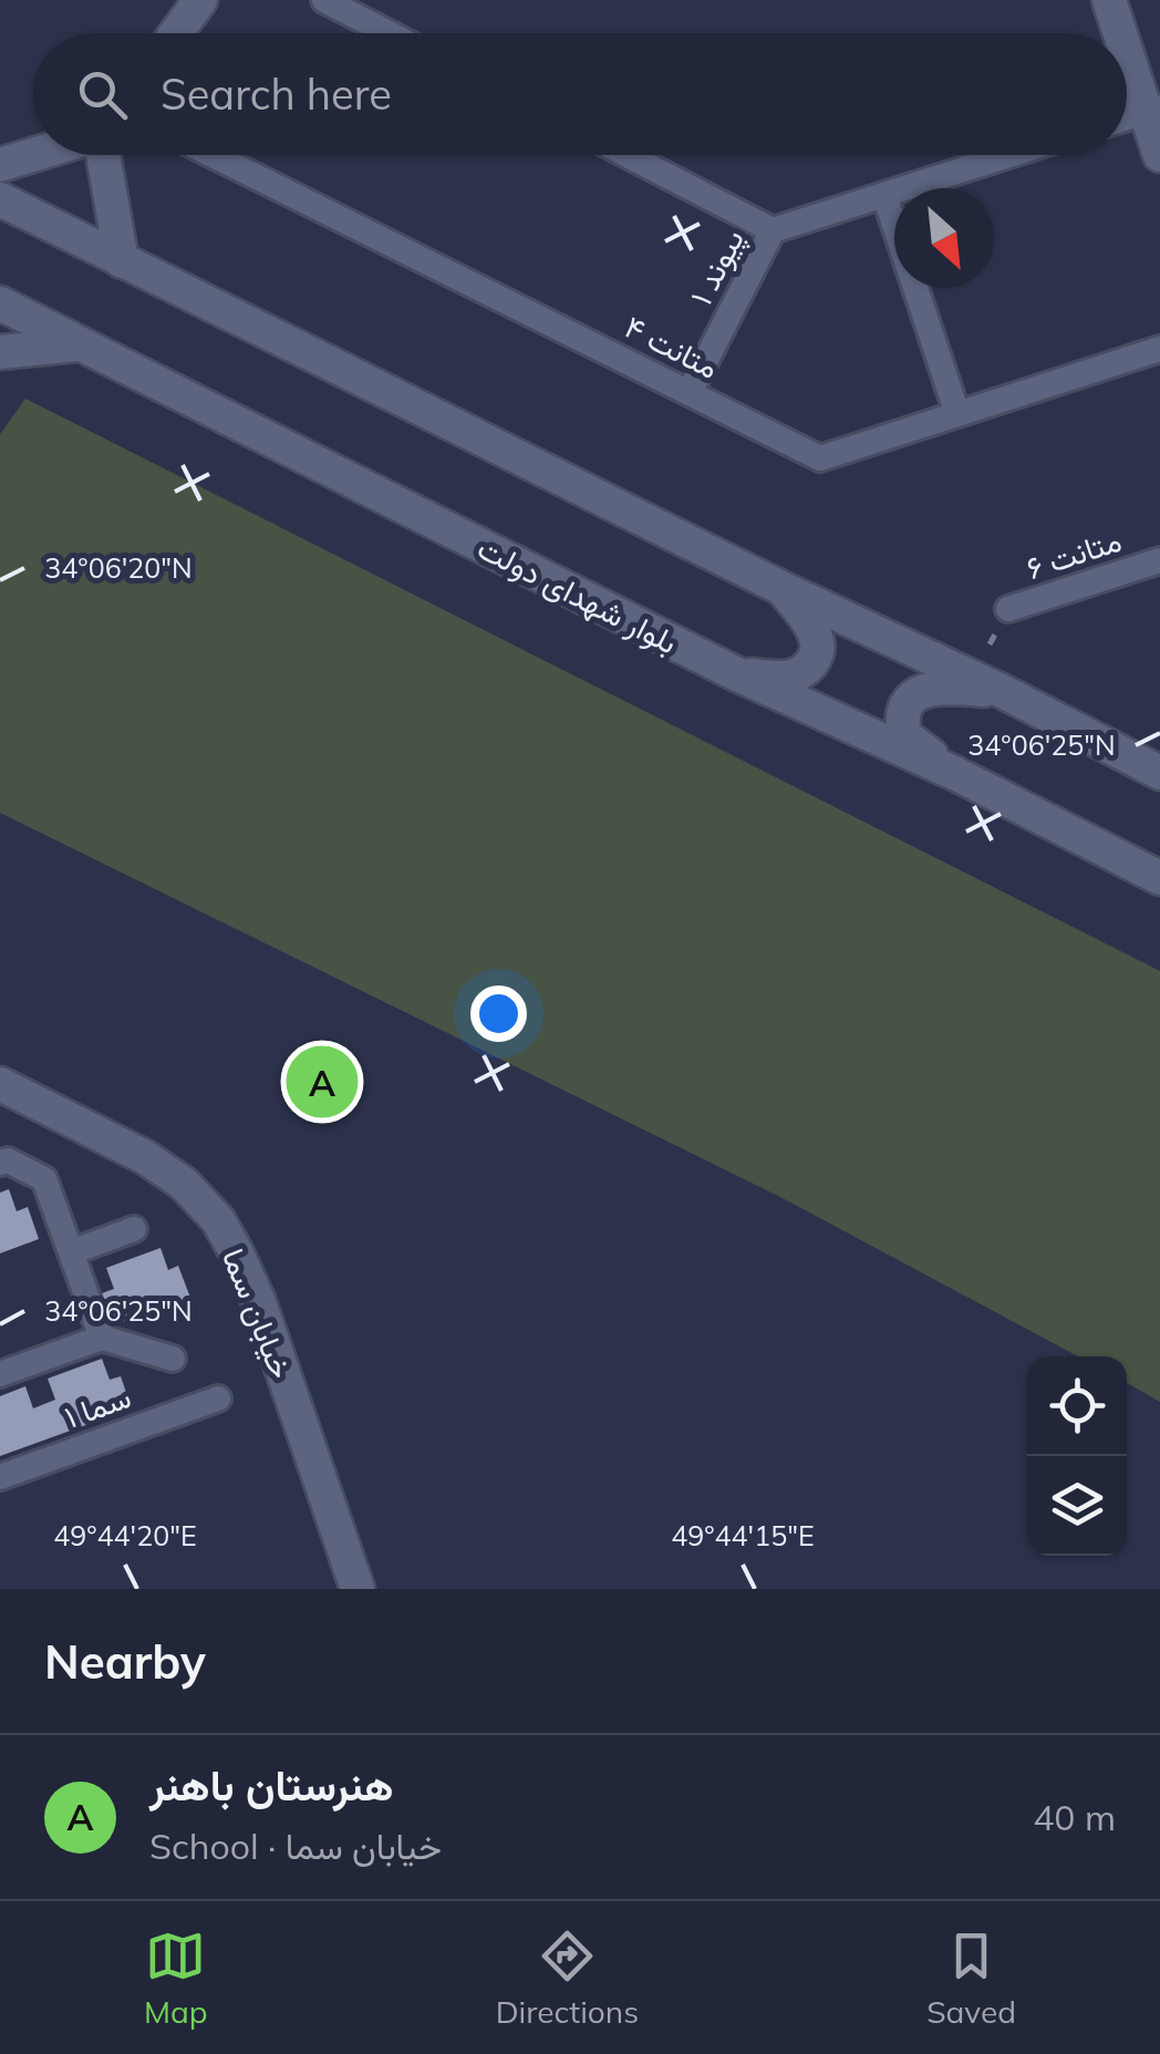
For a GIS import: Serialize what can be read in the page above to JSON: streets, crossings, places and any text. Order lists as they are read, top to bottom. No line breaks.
{"streets":{"main road":["بلوار شهدای دولت","خیابان سما"],"street":["پیوند ۱","متانت ۴","متانت ۶","سما ۱"]},"crossings":[["پیوند ۱","متانت ۴"]],"north":"bottom right","page":{"search":"Search here","pins":"A","heading":"Nearby","list":[{"mark":"A","name":"هنرستان باهنر","note":"School · خیابان سما","value":"40 m"}],"nav":["Map","Directions","Saved"]},"coordinates":["34°06'20\"N","34°06'25\"N","49°44'20\"E","49°44'15\"E"]}
